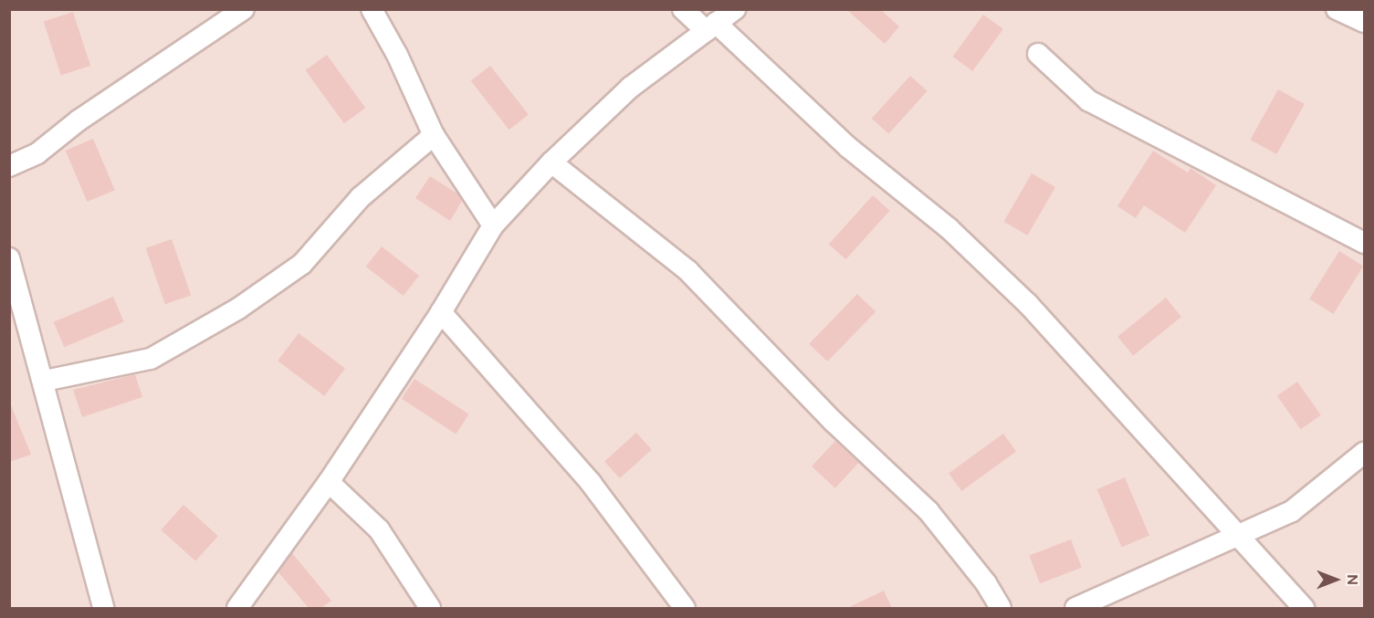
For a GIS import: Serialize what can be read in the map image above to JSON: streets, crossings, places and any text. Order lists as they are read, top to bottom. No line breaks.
{"north":"right"}
